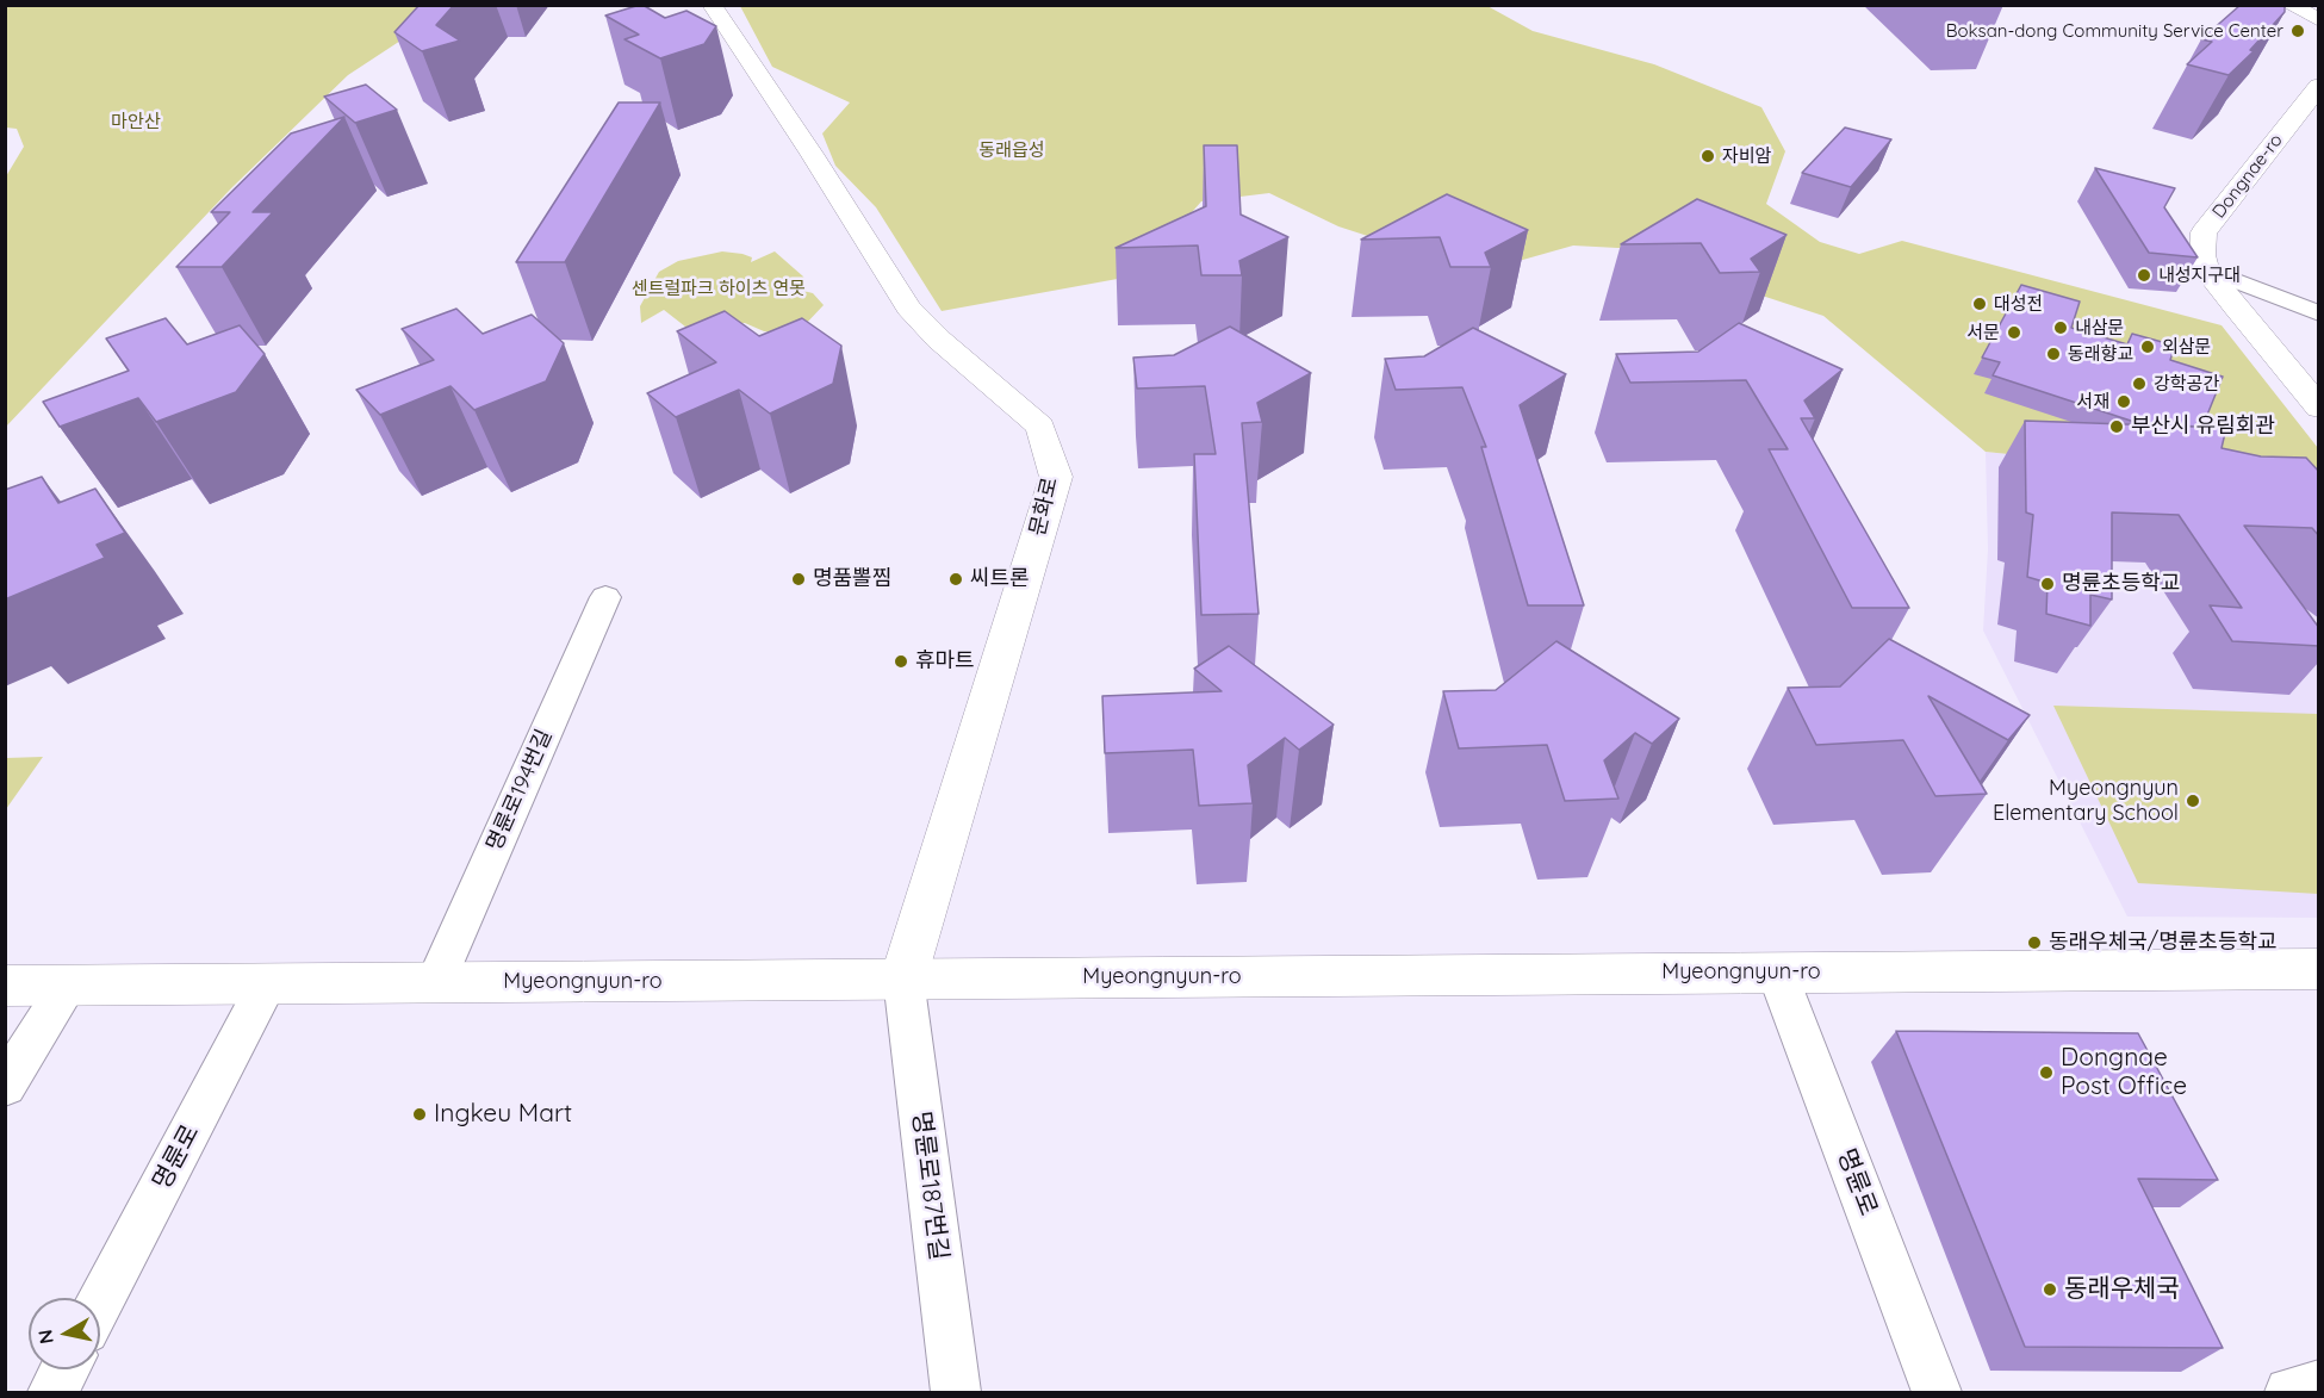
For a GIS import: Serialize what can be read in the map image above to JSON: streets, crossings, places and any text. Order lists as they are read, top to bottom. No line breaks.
{"streets":{"main road":["Dongnae-ro","문화로","Myeongnyun-ro"],"street":["명륜로194번길","명륜로","명륜로187번길"]},"crossings":[["문화로","Myeongnyun-ro"],["문화로","명륜로187번길"],["명륜로194번길","Myeongnyun-ro"],["Myeongnyun-ro","명륜로"],["Myeongnyun-ro","명륜로187번길"]],"parks":["마안산","동래읍성","센트럴파크 하이츠 연못"],"places":["Boksan-dong Community Service Center","자비암","내성지구대","대성전","내삼문","서문","외삼문","동래향교","강학공간","서재","부산시 유림회관","명품뽈찜","씨트론","명륜초등학교","휴마트","Myeongnyun Elementary School","동래우체국/명륜초등학교","Dongnae Post Office","Ingkeu Mart","동래우체국"],"north":"left"}
